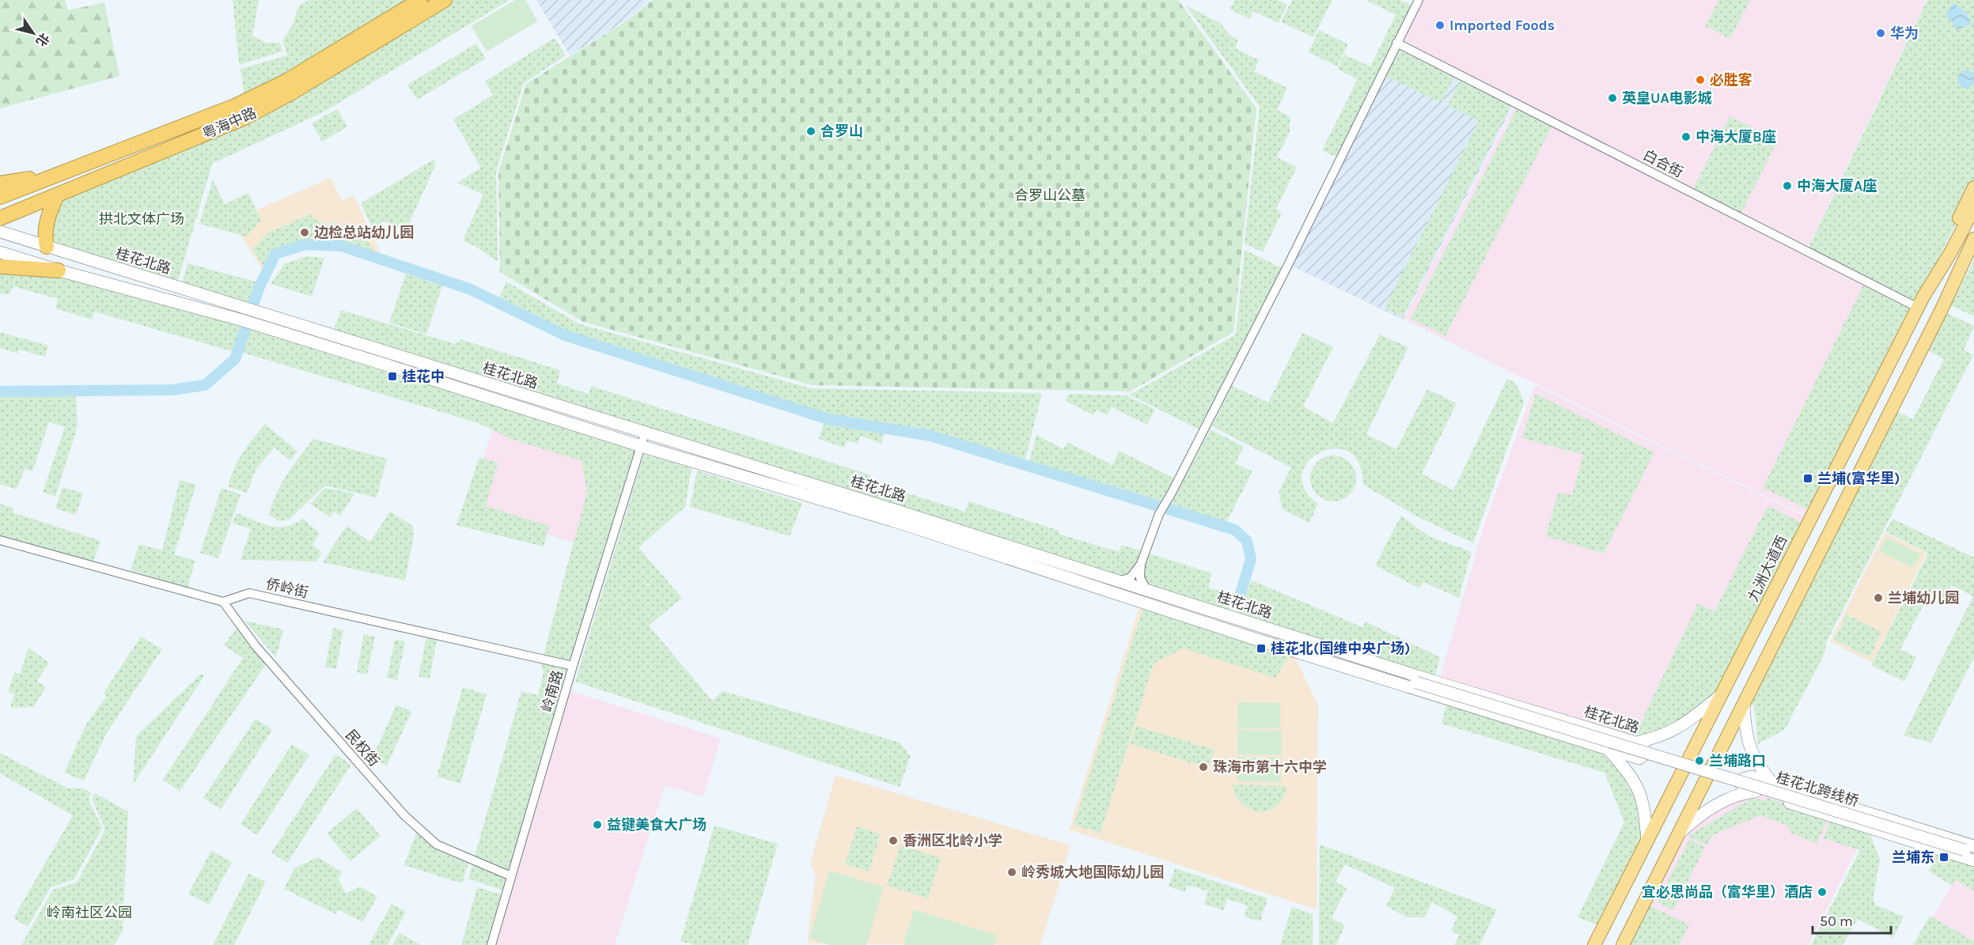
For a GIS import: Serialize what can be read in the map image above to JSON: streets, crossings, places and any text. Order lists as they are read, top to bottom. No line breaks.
{"streets":{"highway":["粤海中路"],"main road":["桂花北路","九洲大道西","桂花北跨线桥"],"street":["白合街","侨岭街","岭南路","民权街"]},"crossings":[["白合街","九洲大道西"],["桂花北路","岭南路"],["侨岭街","岭南路"],["侨岭街","民权街"],["岭南路","民权街"]],"parks":["合罗山公墓","拱北文体广场","岭南社区公园"],"places":{"other":["Imported Foods","华为","必胜客","英皇UA电影城","合罗山","中海大厦B座","中海大厦A座","边检总站幼儿园","兰埔幼儿园","兰埔路口","珠海市第十六中学","益键美食大广场","香洲区北岭小学","岭秀城大地国际幼儿园","宜必思尚品（富华里）酒店"],"transit":["桂花中","兰埔(富华里)","桂花北(国维中央广场)","兰埔东"]},"scale_bar":"50 m","north":"bottom right"}
